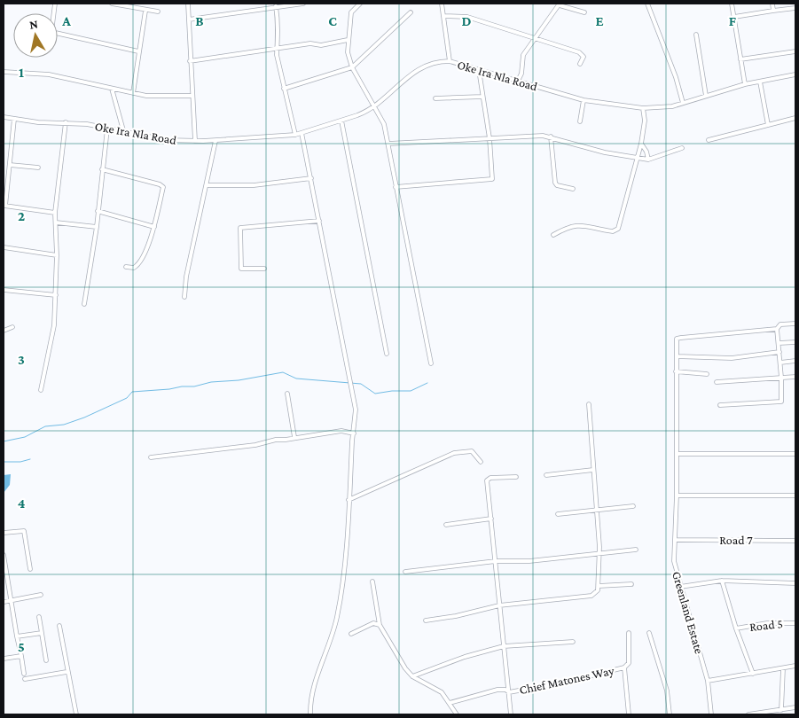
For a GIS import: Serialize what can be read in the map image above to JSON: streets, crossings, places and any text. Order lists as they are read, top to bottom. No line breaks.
{"streets":{"street":["Oke Ira Nla Road","Road 7","Greenland Estate","Road 5","Chief Matones Way"]},"crossings":[["Road 7","Greenland Estate"]],"north":"top","grid":{"columns":["A","B","C","D","E","F"],"rows":["1","2","3","4","5"]}}
